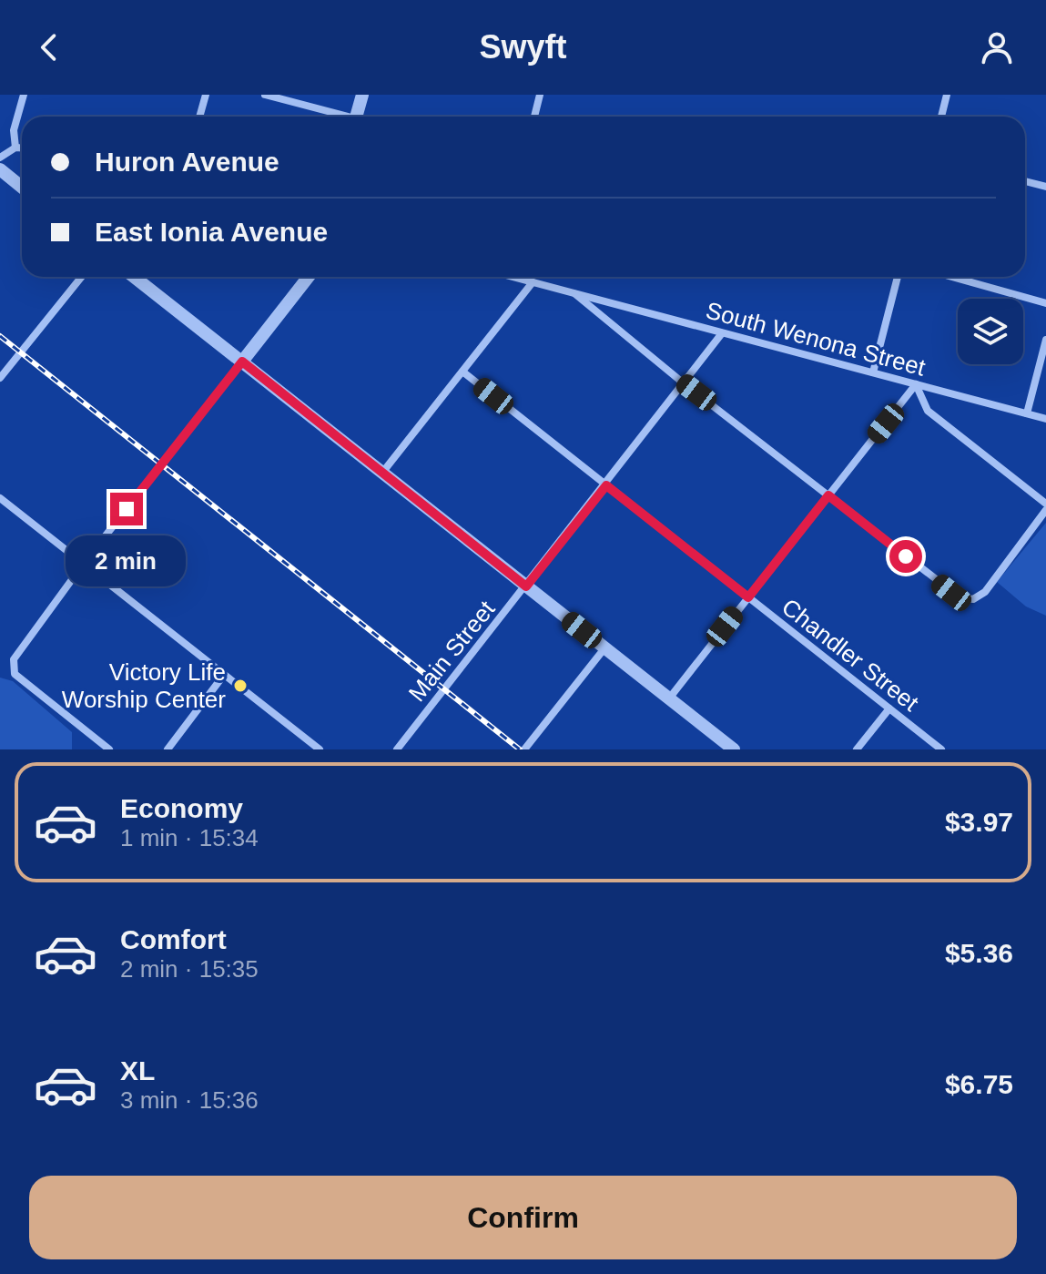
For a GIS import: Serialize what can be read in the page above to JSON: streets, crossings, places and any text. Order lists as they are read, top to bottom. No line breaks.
{"streets":{"street":["South Wenona Street","Main Street","Chandler Street"]},"crossings":[["South Wenona Street","Main Street"],["Main Street","Chandler Street"]],"places":["Victory Life Worship Center"],"page":{"header":"Swyft","banner":["Huron Avenue","East Ionia Avenue"],"bubble":"2 min","list":[{"name":"Economy","note":"1 min · 15:34","value":"$3.97"},{"name":"Comfort","note":"2 min · 15:35","value":"$5.36"},{"name":"XL","note":"3 min · 15:36","value":"$6.75"}],"buttons":"Confirm"}}
